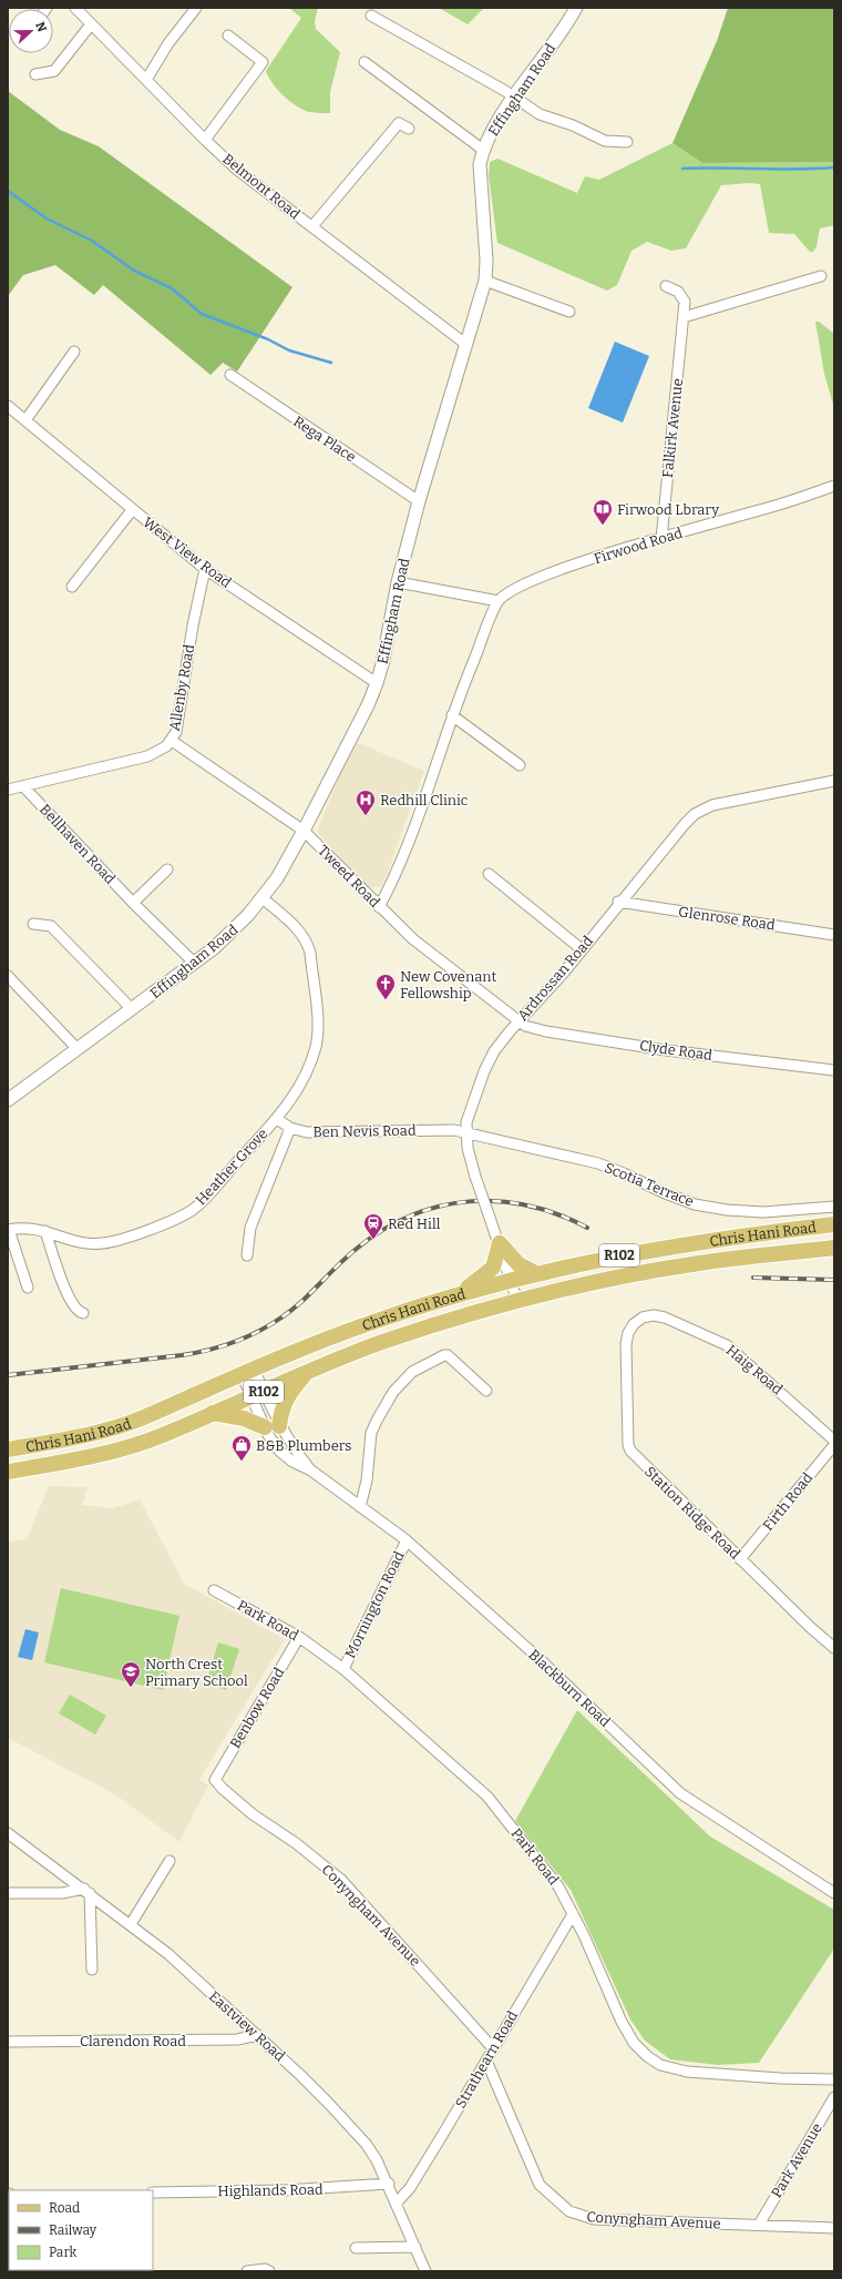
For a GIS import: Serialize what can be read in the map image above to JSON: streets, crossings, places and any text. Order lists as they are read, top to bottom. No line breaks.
{"streets":{"main road":["Chris Hani Road","R102"],"street":["Effingham Road","Belmont Road","Falkirk Avenue","Rega Place","Firwood Road","West View Road","Allenby Road","Bellhaven Road","Tweed Road","Glenrose Road","Ardrossan Road","Clyde Road","Ben Nevis Road","Heather Grove","Scotia Terrace","Haig Road","Firth Road","Station Ridge Road","Mornington Road","Park Road","Blackburn Road","Benbow Road","Conyngham Avenue","Eastview Road","Clarendon Road","Strathearn Road","Park Avenue","Highlands Road"]},"crossings":[["Effingham Road","Belmont Road"],["Effingham Road","Rega Place"],["Effingham Road","West View Road"],["Effingham Road","Tweed Road"],["Falkirk Avenue","Firwood Road"],["West View Road","Allenby Road"],["Allenby Road","Bellhaven Road"],["Allenby Road","Tweed Road"],["Tweed Road","Ardrossan Road"],["Tweed Road","Clyde Road"],["Glenrose Road","Ardrossan Road"],["Ardrossan Road","Clyde Road"],["Ardrossan Road","Ben Nevis Road"],["Ardrossan Road","Scotia Terrace"],["Ardrossan Road","Chris Hani Road"],["Ben Nevis Road","Heather Grove"],["Ben Nevis Road","Scotia Terrace"],["Chris Hani Road","Blackburn Road"],["Haig Road","Station Ridge Road"],["Firth Road","Station Ridge Road"],["Mornington Road","Park Road"],["Mornington Road","Blackburn Road"],["Park Road","Benbow Road"],["Park Road","Strathearn Road"],["Benbow Road","Conyngham Avenue"],["Conyngham Avenue","Strathearn Road"],["Conyngham Avenue","Park Avenue"],["Eastview Road","Clarendon Road"],["Eastview Road","Strathearn Road"],["Eastview Road","Highlands Road"]],"places":{"library":["Firwood Lbrary"],"hospital":["Redhill Clinic"],"church":["New Covenant Fellowship"],"station":["Red Hill"],"shop":["B&B Plumbers"],"school or university":["North Crest Primary School"]},"legend":["Road","Railway","Park"],"north":"right"}
